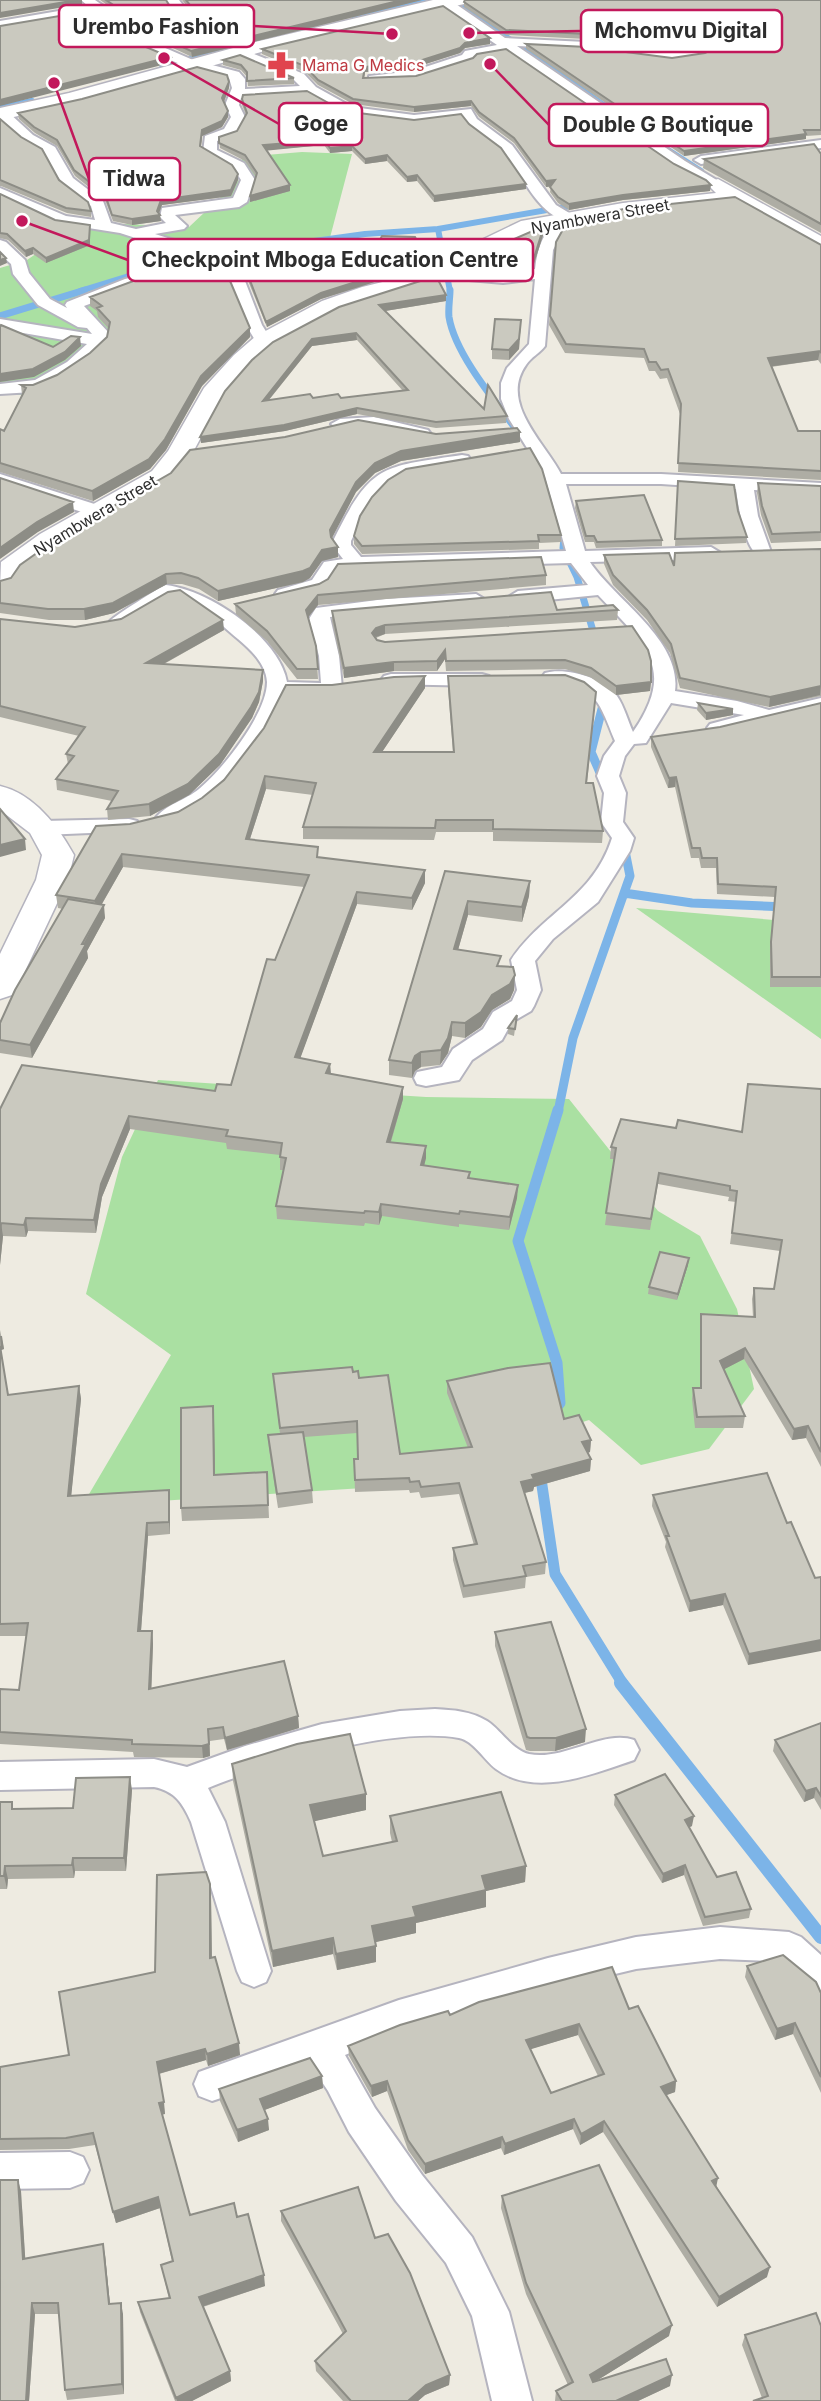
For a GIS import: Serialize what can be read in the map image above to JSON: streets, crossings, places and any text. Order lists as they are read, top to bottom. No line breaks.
{"streets":{"street":["Nyambwera Street"]},"places":{"other":["Mchomvu Digital","Urembo Fashion","Goge","Double G Boutique","Tidwa","Checkpoint Mboga Education Centre"],"pharmacy":["Mama G Medics"]}}
